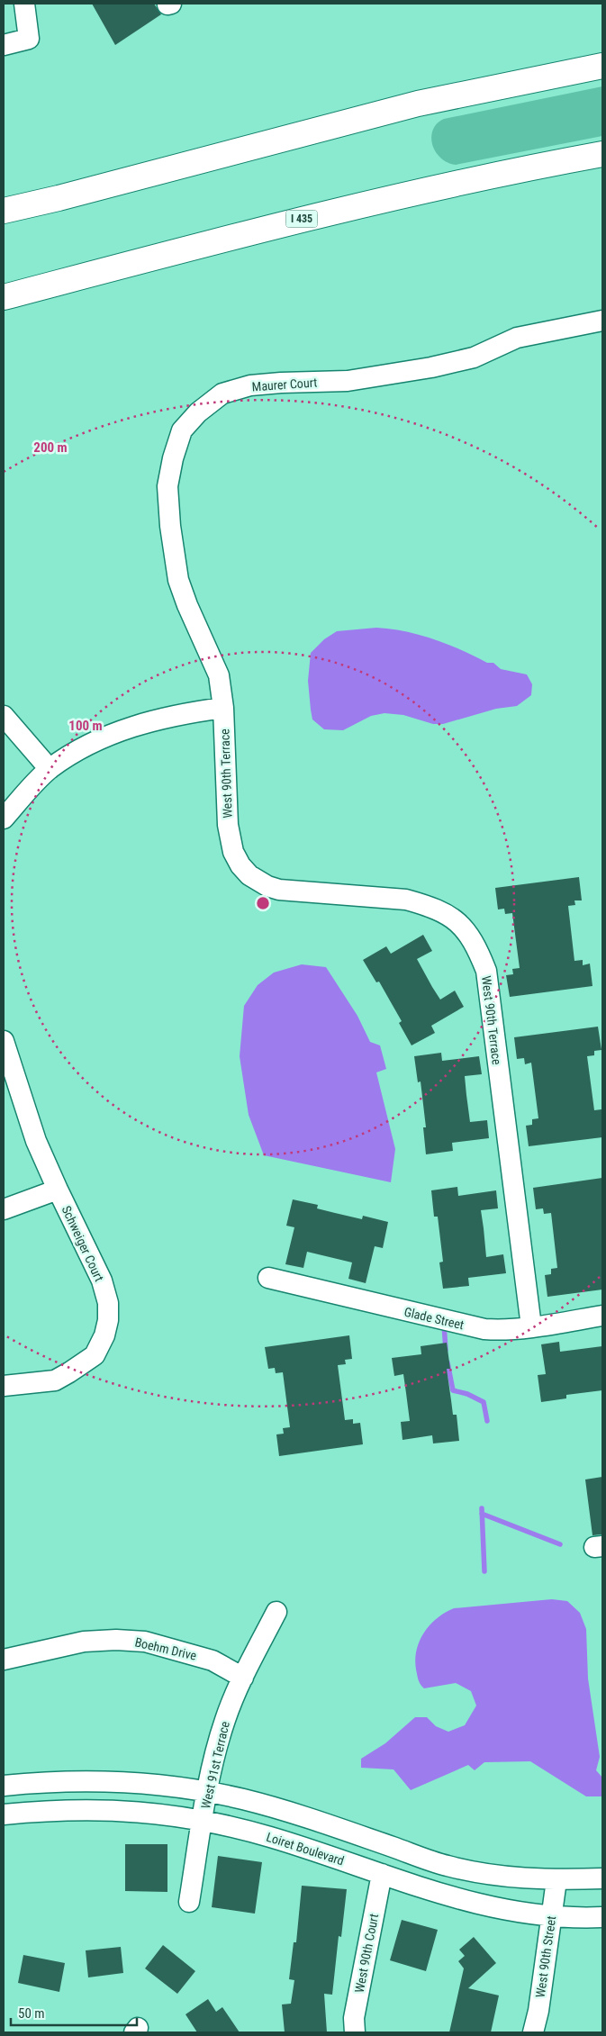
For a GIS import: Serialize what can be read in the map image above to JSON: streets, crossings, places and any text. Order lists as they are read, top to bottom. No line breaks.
{"streets":{"highway":["I 435"],"street":["Maurer Court","West 90th Terrace","Schweiger Court","Glade Street","Boehm Drive","West 91st Terrace","Loiret Boulevard","West 90th Court","West 90th Street"]},"crossings":[["Maurer Court","West 90th Terrace"],["West 90th Terrace","Glade Street"],["Boehm Drive","West 91st Terrace"],["West 91st Terrace","Loiret Boulevard"],["Loiret Boulevard","West 90th Court"],["Loiret Boulevard","West 90th Street"]],"scale_bar":"50 m","rings":["200 m","100 m"]}
